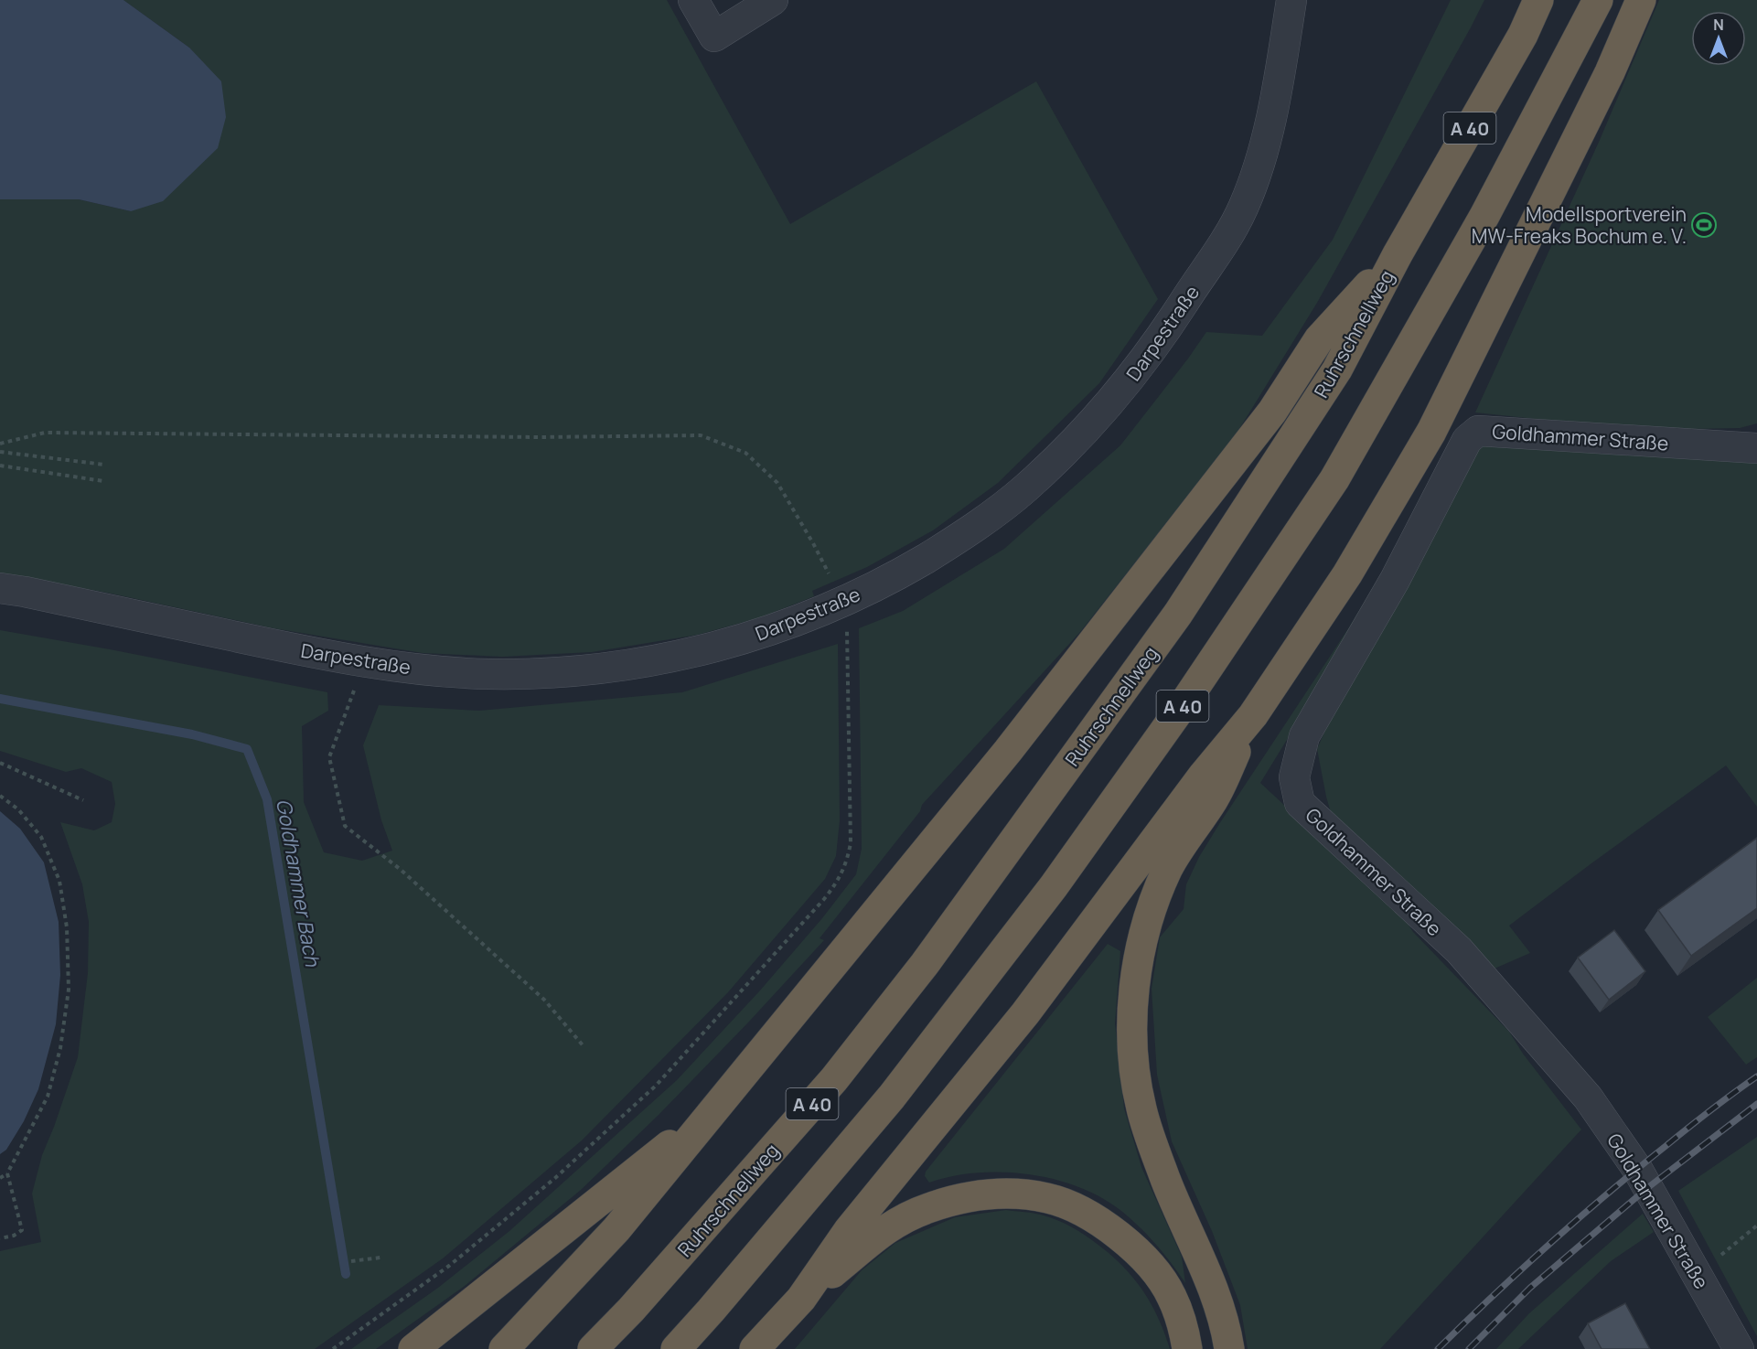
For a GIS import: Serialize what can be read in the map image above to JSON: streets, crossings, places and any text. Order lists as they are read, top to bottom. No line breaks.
{"streets":{"highway":["A 40","Ruhrschnellweg"],"street":["Darpestraße","Goldhammer Straße"]},"water":["Goldhammer Bach"],"places":{"sports":["Modellsportverein MW-Freaks Bochum e. V."]},"north":"top"}
